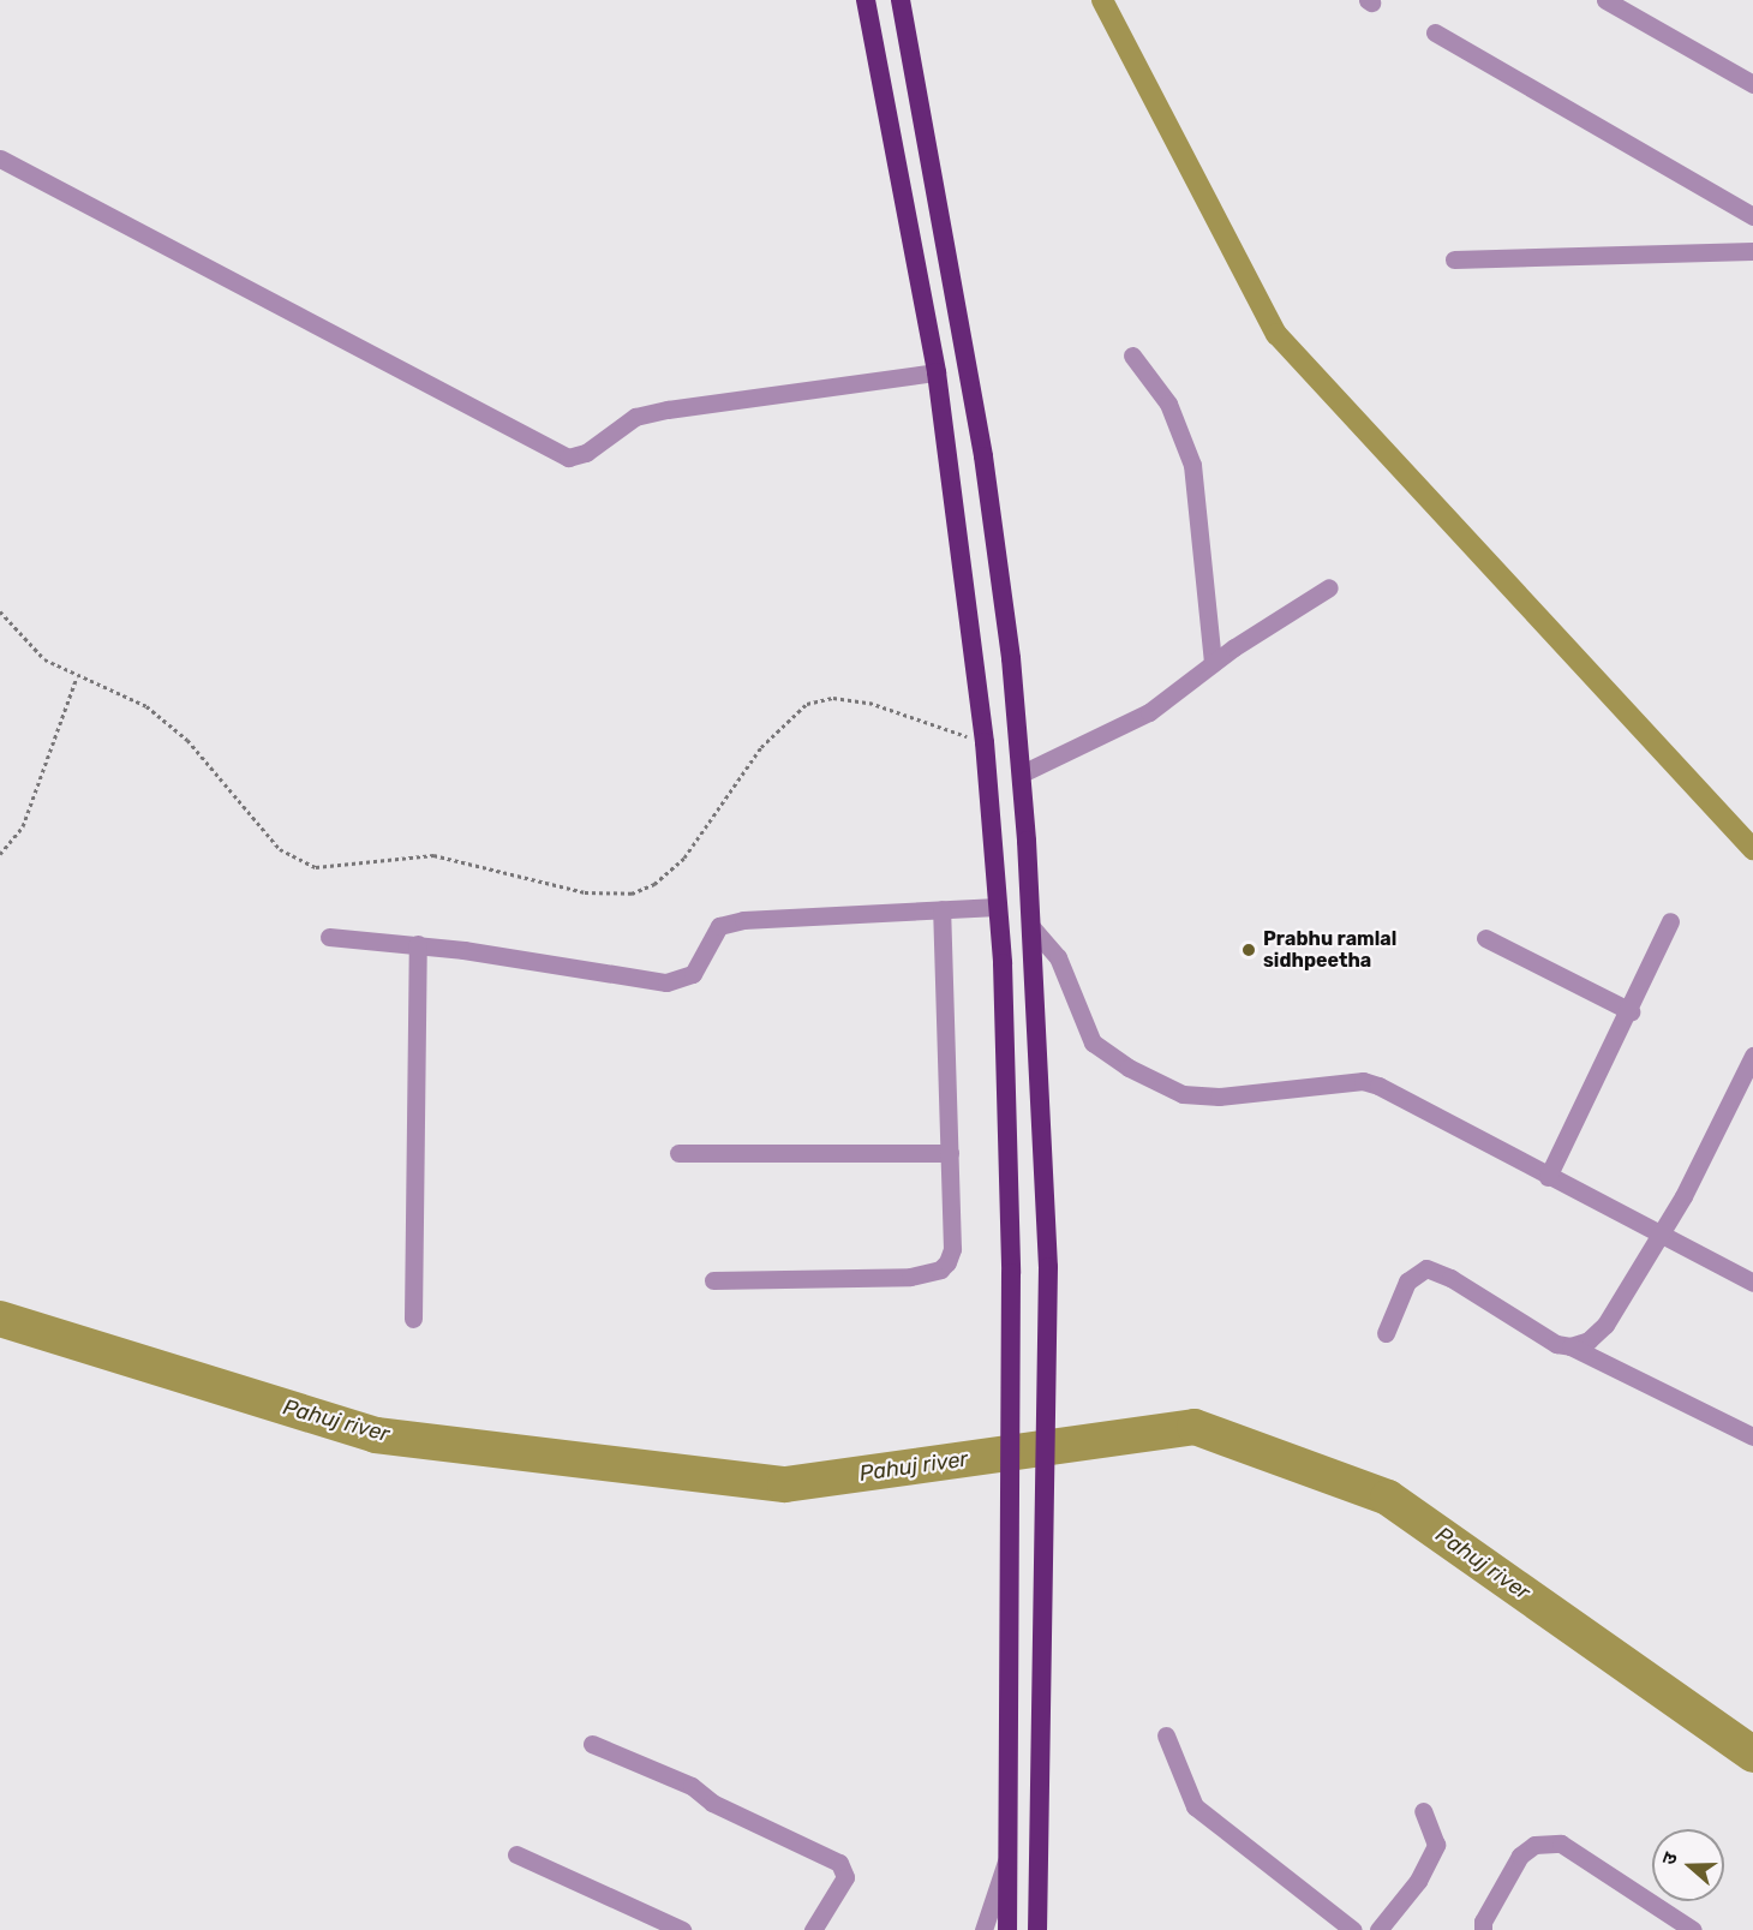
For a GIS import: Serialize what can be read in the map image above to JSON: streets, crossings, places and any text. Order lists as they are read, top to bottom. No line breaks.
{"water":["Pahuj river"],"places":["Prabhu ramlal sidhpeetha"],"north":"left"}
